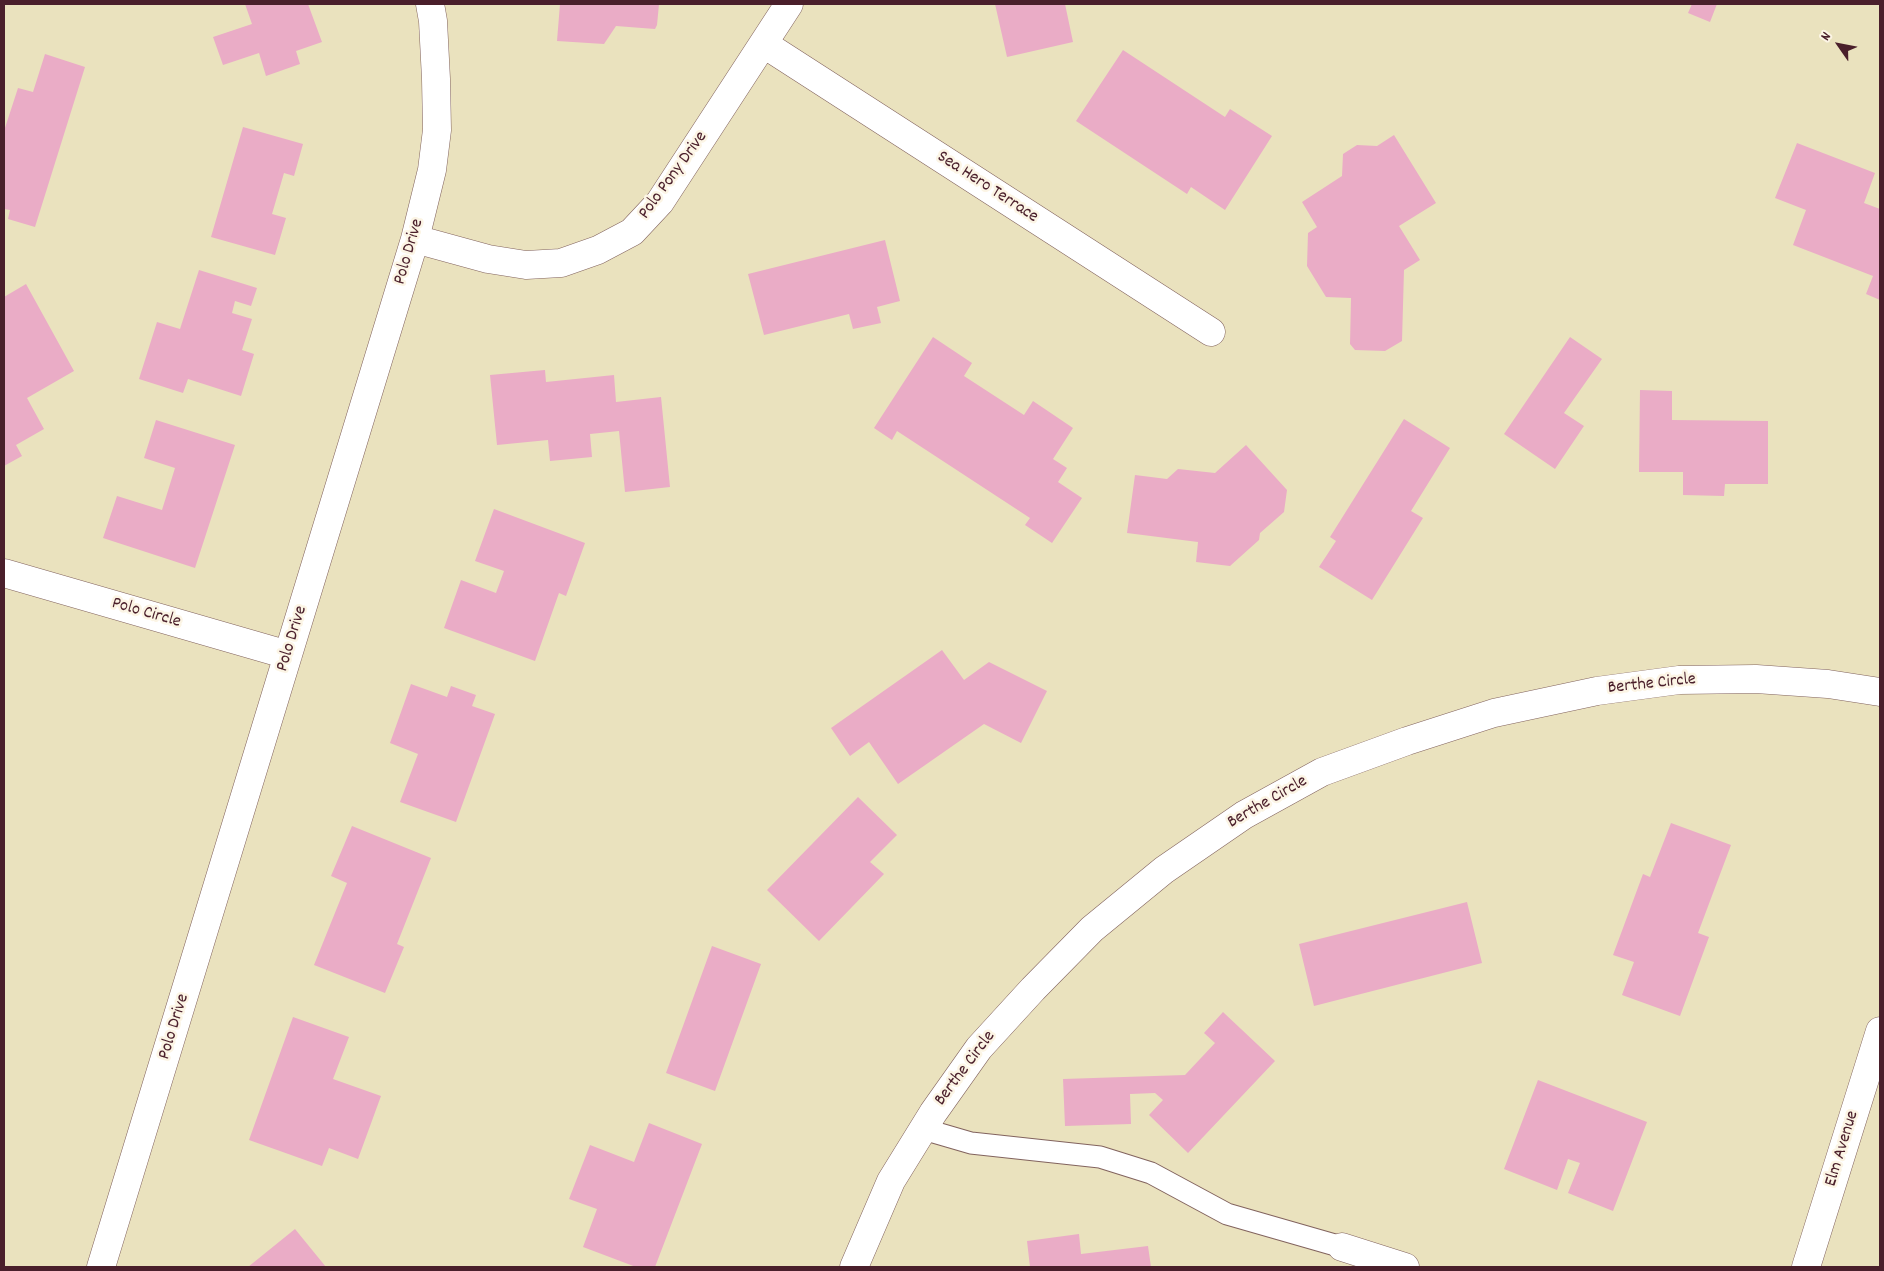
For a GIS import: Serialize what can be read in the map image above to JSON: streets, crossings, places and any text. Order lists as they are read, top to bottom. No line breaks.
{"streets":{"street":["Polo Pony Drive","Sea Hero Terrace","Polo Drive","Polo Circle","Berthe Circle","Elm Avenue"]},"crossings":[["Polo Pony Drive","Sea Hero Terrace"],["Polo Pony Drive","Polo Drive"],["Polo Drive","Polo Circle"]],"north":"top left"}
